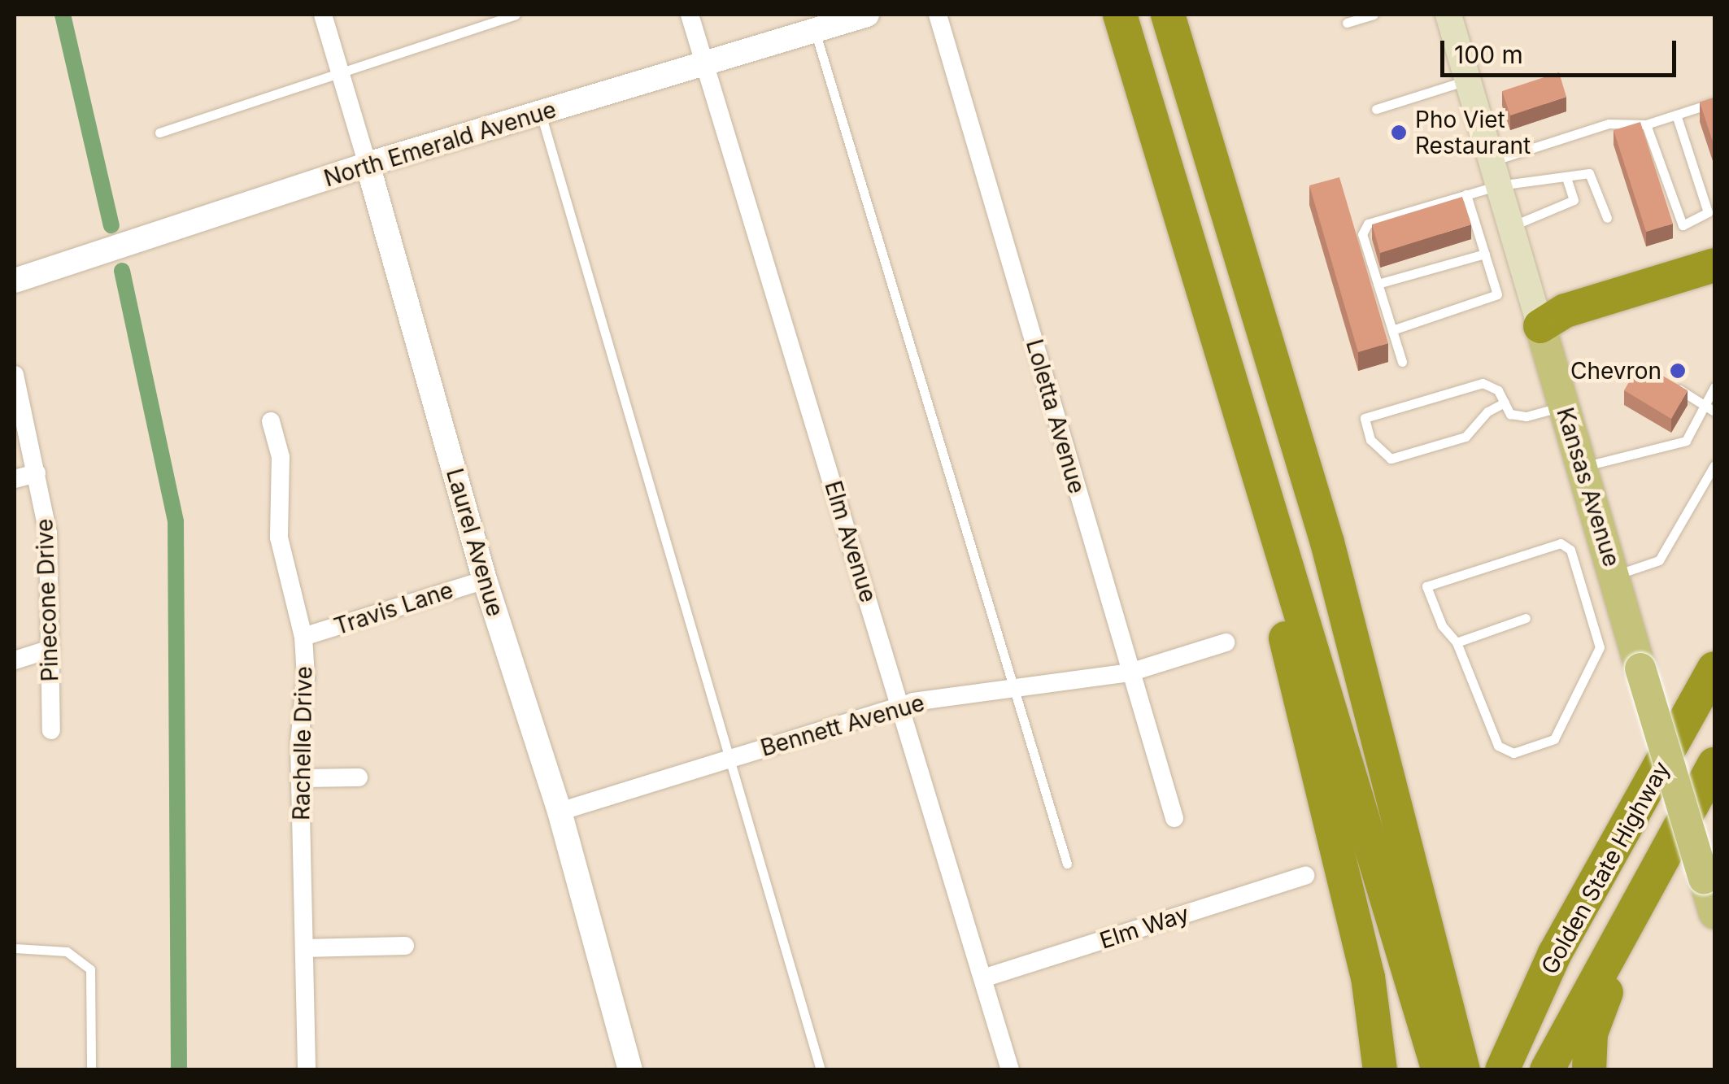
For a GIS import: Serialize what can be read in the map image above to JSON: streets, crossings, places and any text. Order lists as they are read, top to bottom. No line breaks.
{"streets":{"highway":["Golden State Highway"],"main road":["Kansas Avenue"],"street":["North Emerald Avenue","Loletta Avenue","Elm Avenue","Laurel Avenue","Pinecone Drive","Travis Lane","Bennett Avenue","Rachelle Drive","Elm Way"]},"crossings":[["North Emerald Avenue","Elm Avenue"],["North Emerald Avenue","Laurel Avenue"],["Loletta Avenue","Bennett Avenue"],["Elm Avenue","Bennett Avenue"],["Elm Avenue","Elm Way"],["Laurel Avenue","Travis Lane"],["Laurel Avenue","Bennett Avenue"],["Travis Lane","Rachelle Drive"]],"places":["Pho Viet Restaurant","Chevron"],"scale_bar":"100 m"}
